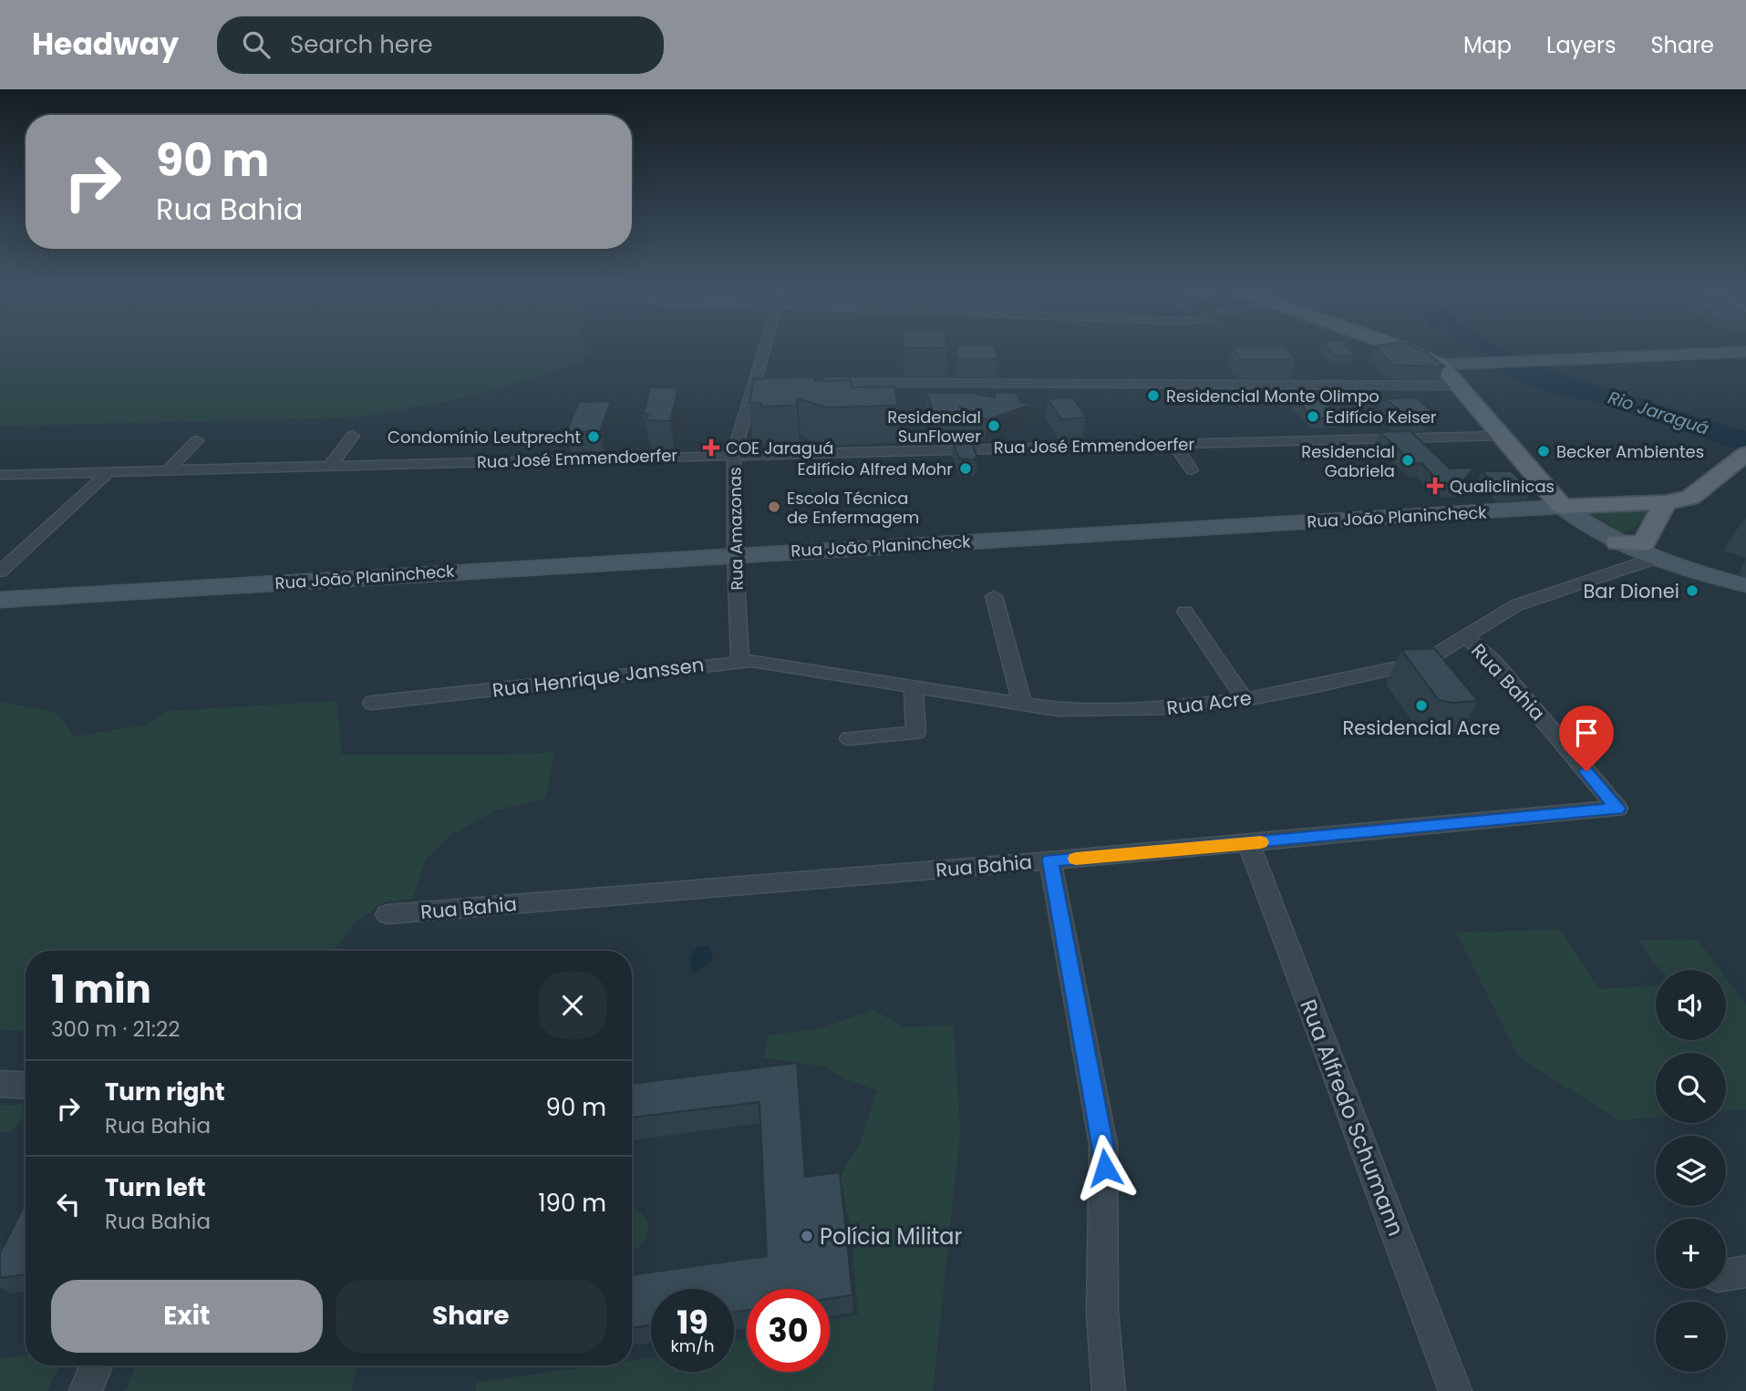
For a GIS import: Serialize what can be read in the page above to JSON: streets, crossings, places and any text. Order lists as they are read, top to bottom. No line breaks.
{"streets":{"main road":["Rua João Planincheck"],"street":["Rua José Emmendoerfer","Rua Amazonas","Rua Henrique Janssen","Rua Bahia","Rua Acre","Rua Alfredo Schumann"]},"crossings":[["Rua José Emmendoerfer","Rua Amazonas"],["Rua João Planincheck","Rua Amazonas"],["Rua Amazonas","Rua Henrique Janssen"],["Rua Amazonas","Rua Acre"],["Rua Henrique Janssen","Rua Acre"],["Rua Bahia","Rua Acre"],["Rua Bahia","Rua Alfredo Schumann"]],"water":["Rio Jaraguá"],"places":{"other":["Residencial Monte Olimpo","Edifício Keiser","Residencial SunFlower","Condomínio Leutprecht","Becker Ambientes","Residencial Gabriela","Edifício Alfred Mohr","Escola Técnica de Enfermagem","Bar Dionei","Residencial Acre","Polícia Militar"],"health":["COE Jaraguá","Qualiclinicas"]},"page":{"header":"Headway","search":"Search here","nav":["Map","Layers","Share"],"turn":["90 m","Rua Bahia"],"heading":["1 min","300 m · 21:22"],"map_buttons":["+","−"],"list":[{"name":"Turn right","note":"Rua Bahia","value":"90 m"},{"name":"Turn left","note":"Rua Bahia","value":"190 m"}],"buttons":["Exit","Share"],"speed":"19 km/h","limit":"30"}}
